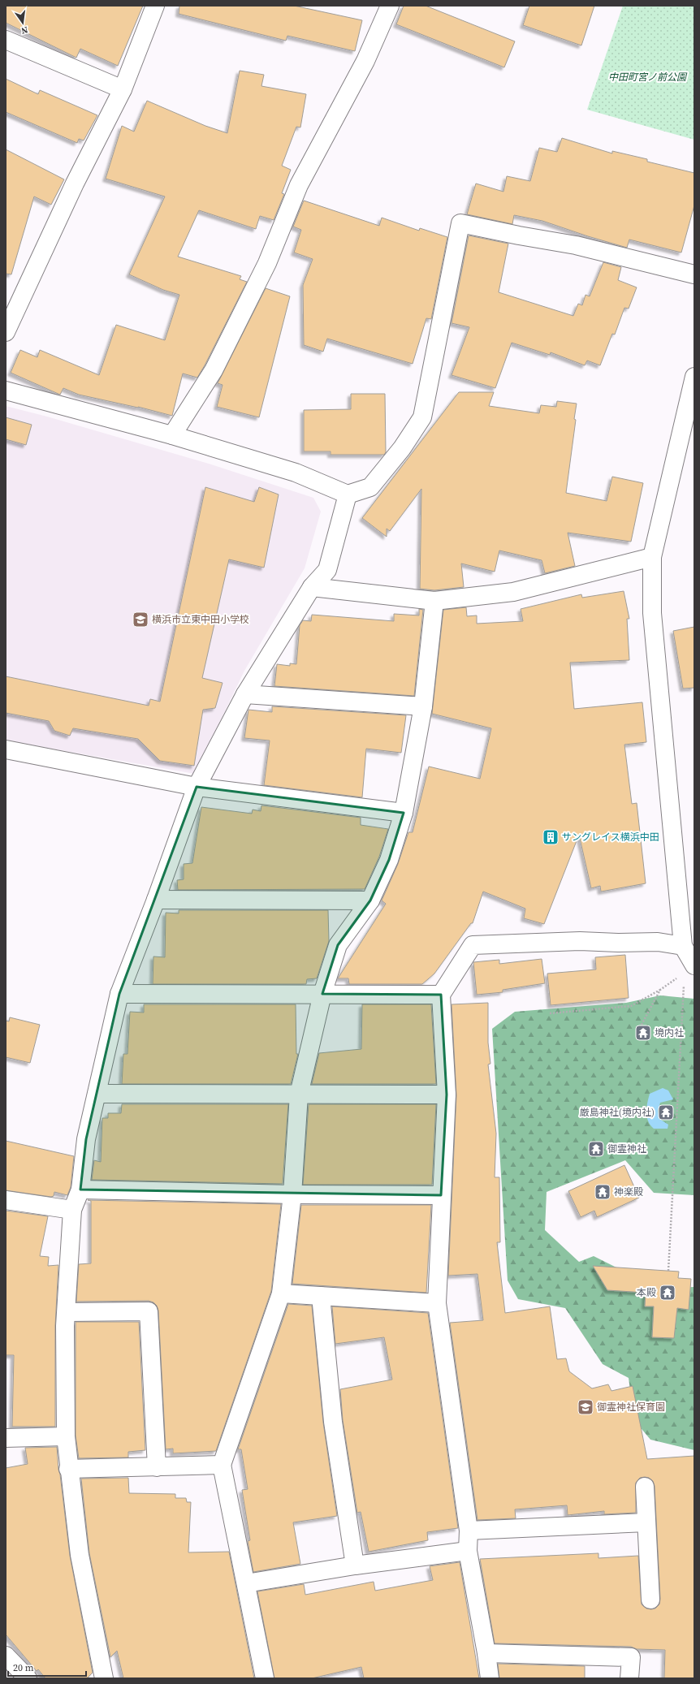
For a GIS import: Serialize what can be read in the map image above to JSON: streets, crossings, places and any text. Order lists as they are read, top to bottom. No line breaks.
{"parks":["中田町宮ノ前公園"],"places":{"school or university":["横浜市立東中田小学校","御霊神社保育園"],"building":["サングレイス横浜中田"],"temple":["境内社","厳島神社(境内社)","御霊神社","神楽殿","本殿"]},"scale_bar":"20 m","north":"bottom"}
